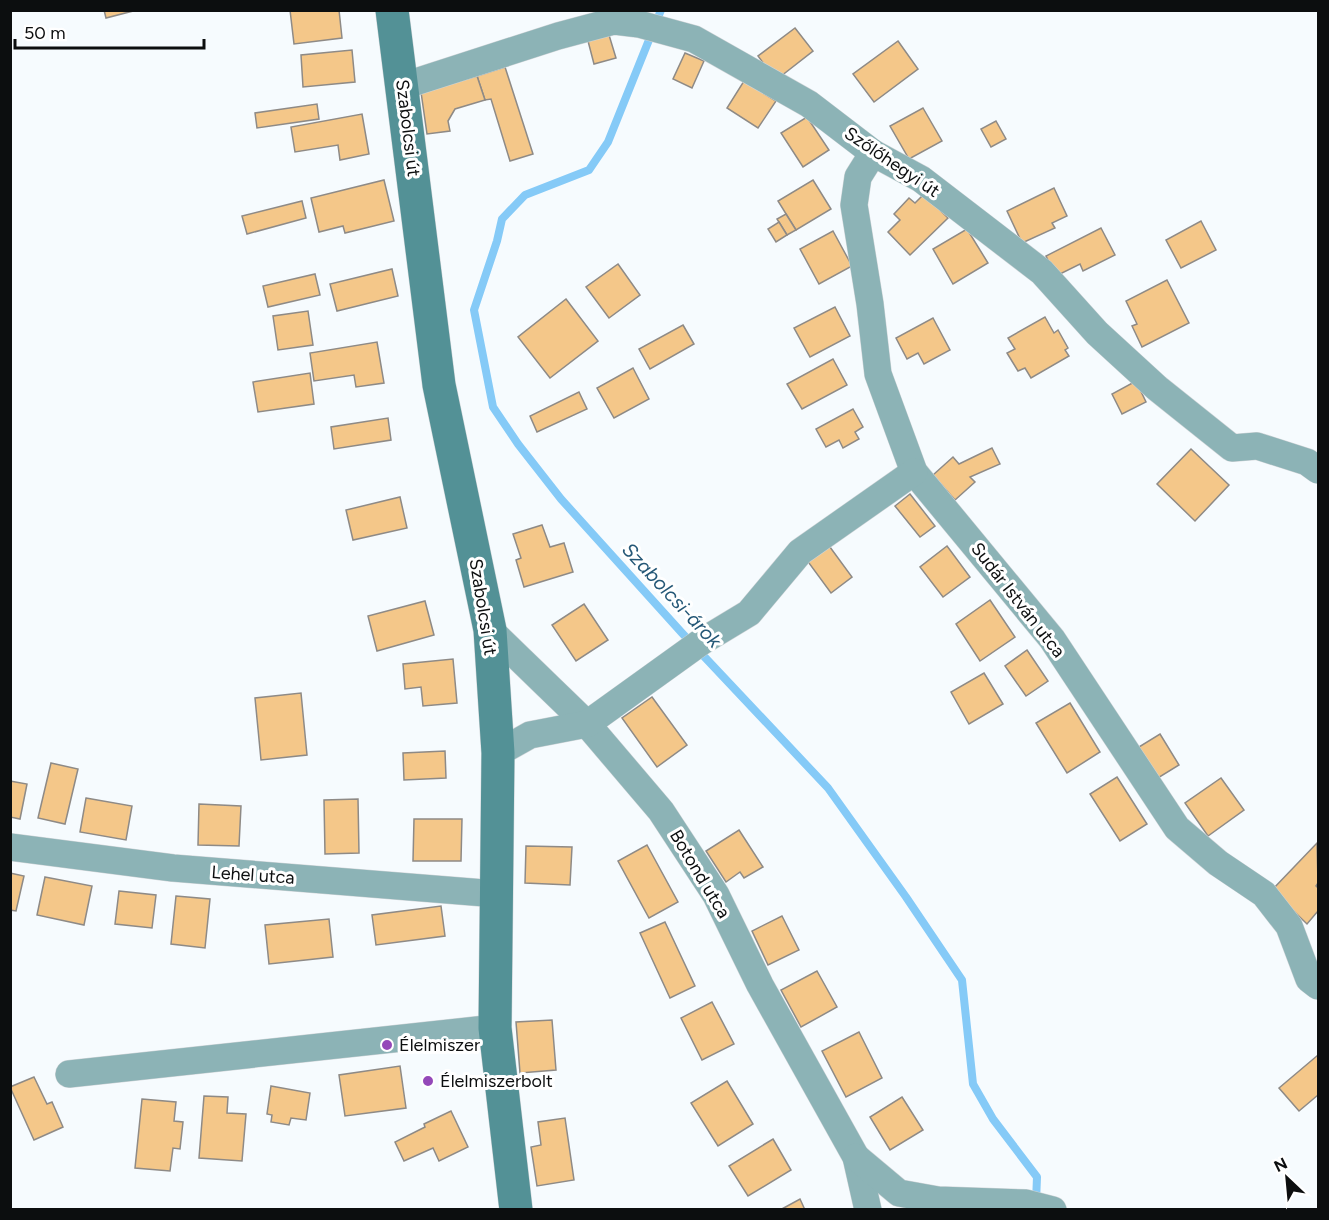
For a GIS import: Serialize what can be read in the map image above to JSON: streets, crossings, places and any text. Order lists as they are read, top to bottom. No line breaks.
{"streets":{"street":["Szabolcsi út","Szőlőhegyi út","Sudár István utca","Botond utca","Lehel utca"]},"crossings":[["Szabolcsi út","Szőlőhegyi út"],["Szabolcsi út","Botond utca"],["Szabolcsi út","Lehel utca"],["Szőlőhegyi út","Sudár István utca"]],"water":["Szabolcsi-árok"],"places":["Élelmiszer","Élelmiszerbolt"],"scale_bar":"50 m","north":"top left"}
